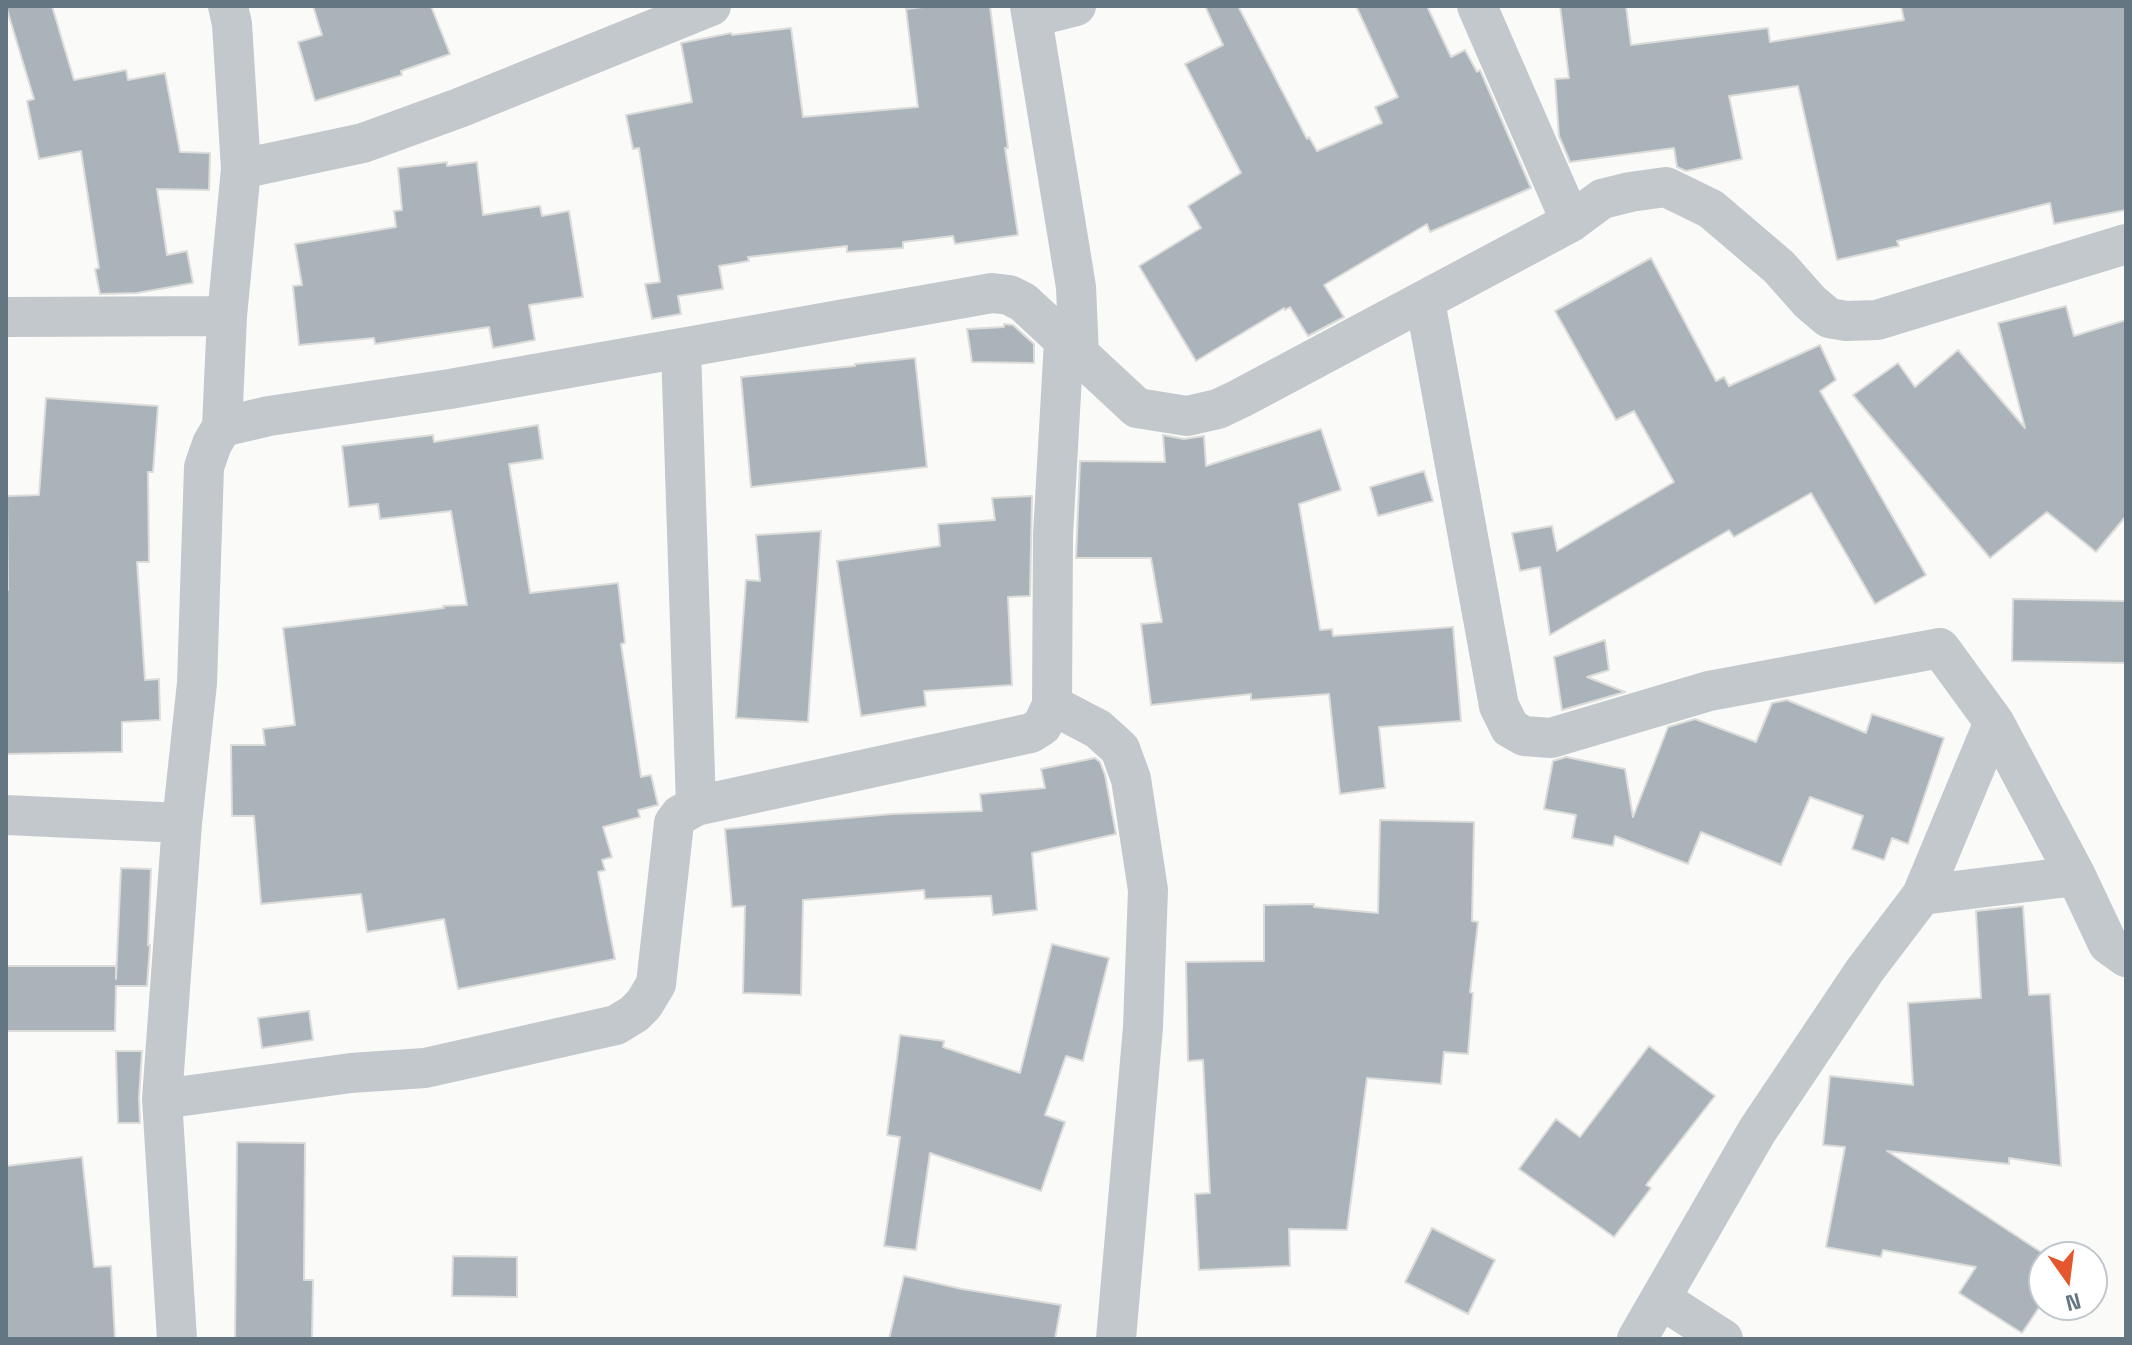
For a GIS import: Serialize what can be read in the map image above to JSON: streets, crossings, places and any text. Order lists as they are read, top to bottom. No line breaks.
{"north":"bottom"}
